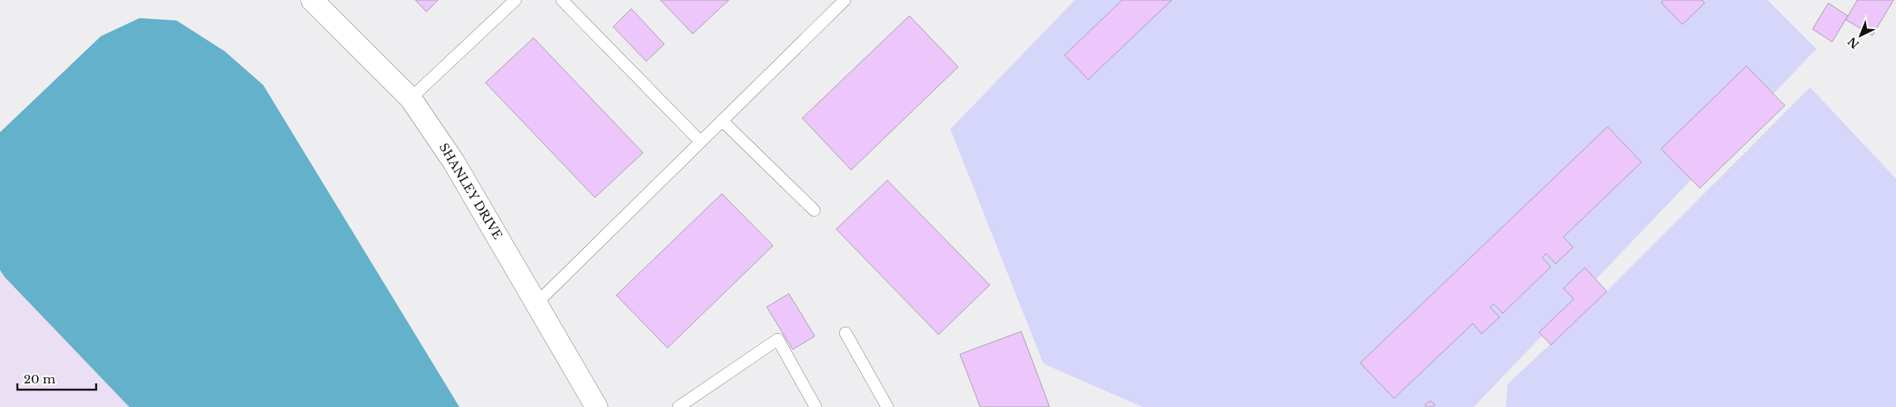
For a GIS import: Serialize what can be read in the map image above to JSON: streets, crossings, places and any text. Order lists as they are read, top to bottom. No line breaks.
{"streets":{"street":["SHANLEY DRIVE"]},"scale_bar":"20 m","north":"bottom left"}
